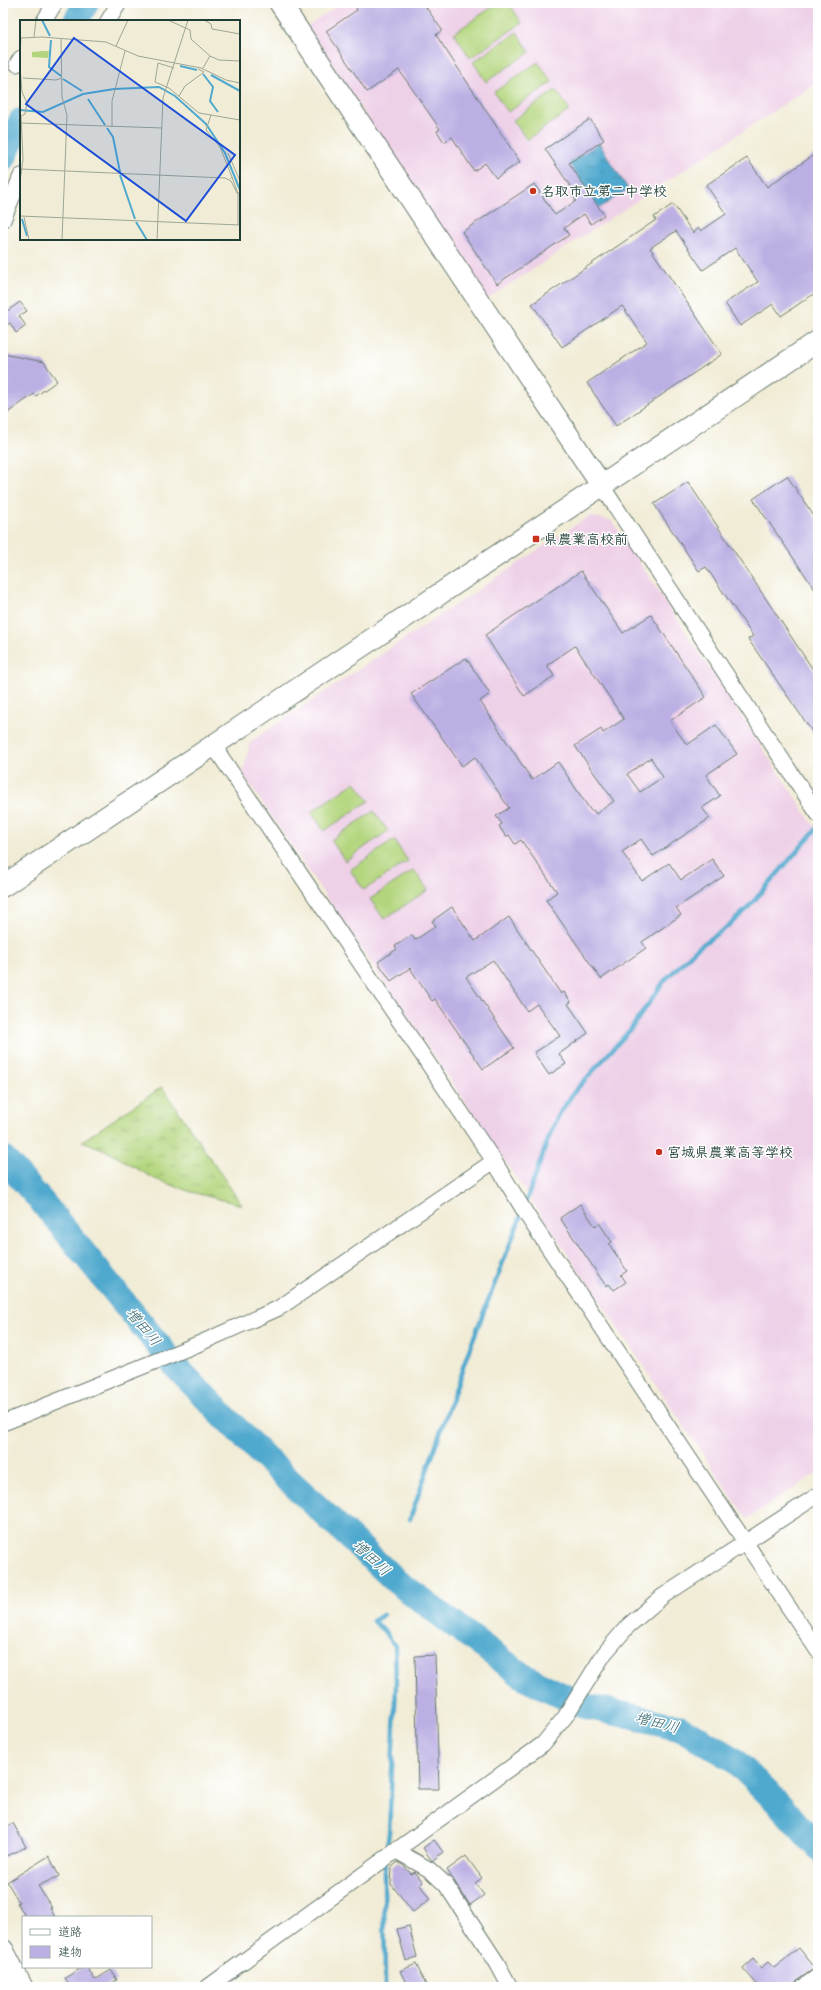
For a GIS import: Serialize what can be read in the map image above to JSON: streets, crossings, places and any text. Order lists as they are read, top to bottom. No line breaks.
{"water":["増田川"],"places":{"other":["名取市立第二中学校","宮城県農業高等学校"],"transit":["県農業高校前"]},"legend":["道路","建物"]}
